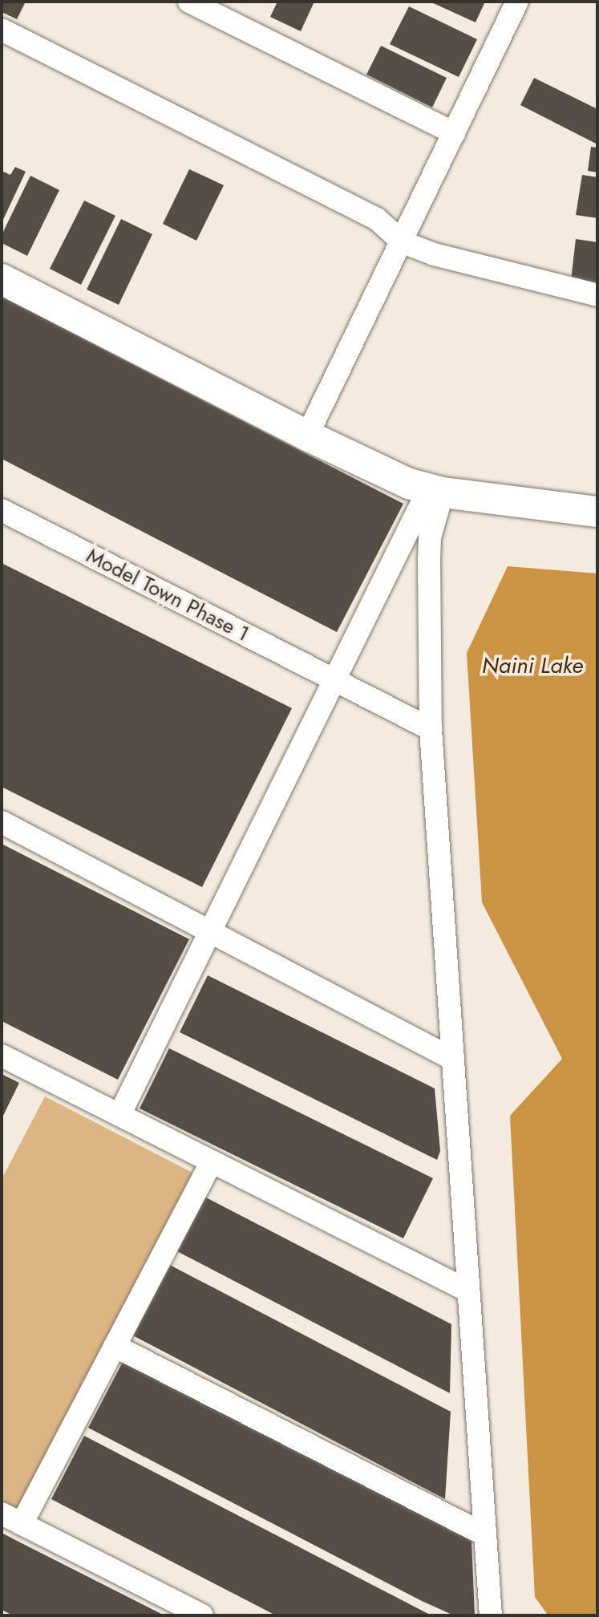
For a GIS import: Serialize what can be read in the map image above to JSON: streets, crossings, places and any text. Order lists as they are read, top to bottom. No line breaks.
{"streets":{"street":["Model Town Phase 1"]},"water":["Naini Lake"]}
